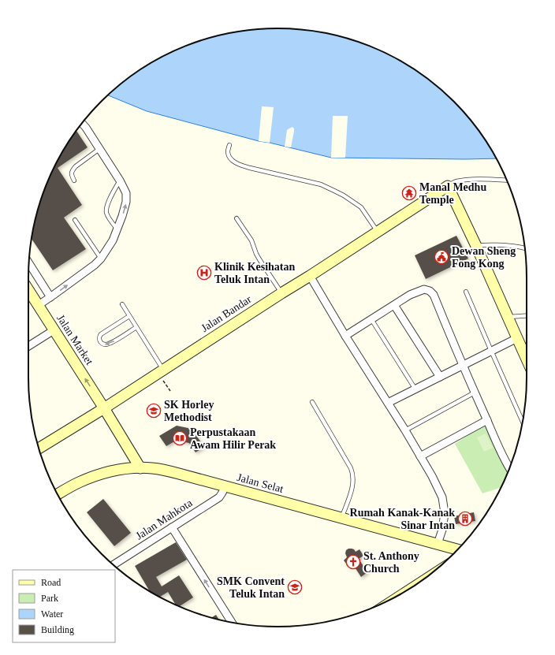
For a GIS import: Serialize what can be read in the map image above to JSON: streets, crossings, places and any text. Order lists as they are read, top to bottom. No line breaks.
{"streets":{"street":["Jalan Bandar","Jalan Market","Jalan Selat","Jalan Mahkota"]},"crossings":[["Jalan Bandar","Jalan Market"],["Jalan Market","Jalan Selat"],["Jalan Selat","Jalan Mahkota"]],"one_way":["Jalan Market"],"places":{"temple":["Manal Medhu Temple"],"public building":["Dewan Sheng Fong Kong"],"hospital":["Klinik Kesihatan Teluk Intan"],"school or university":["SK Horley Methodist","SMK Convent Teluk Intan"],"library":["Perpustakaan Awam Hilir Perak"],"building":["Rumah Kanak-Kanak Sinar Intan"],"church":["St. Anthony Church"]},"legend":["Road","Park","Water","Building"]}
